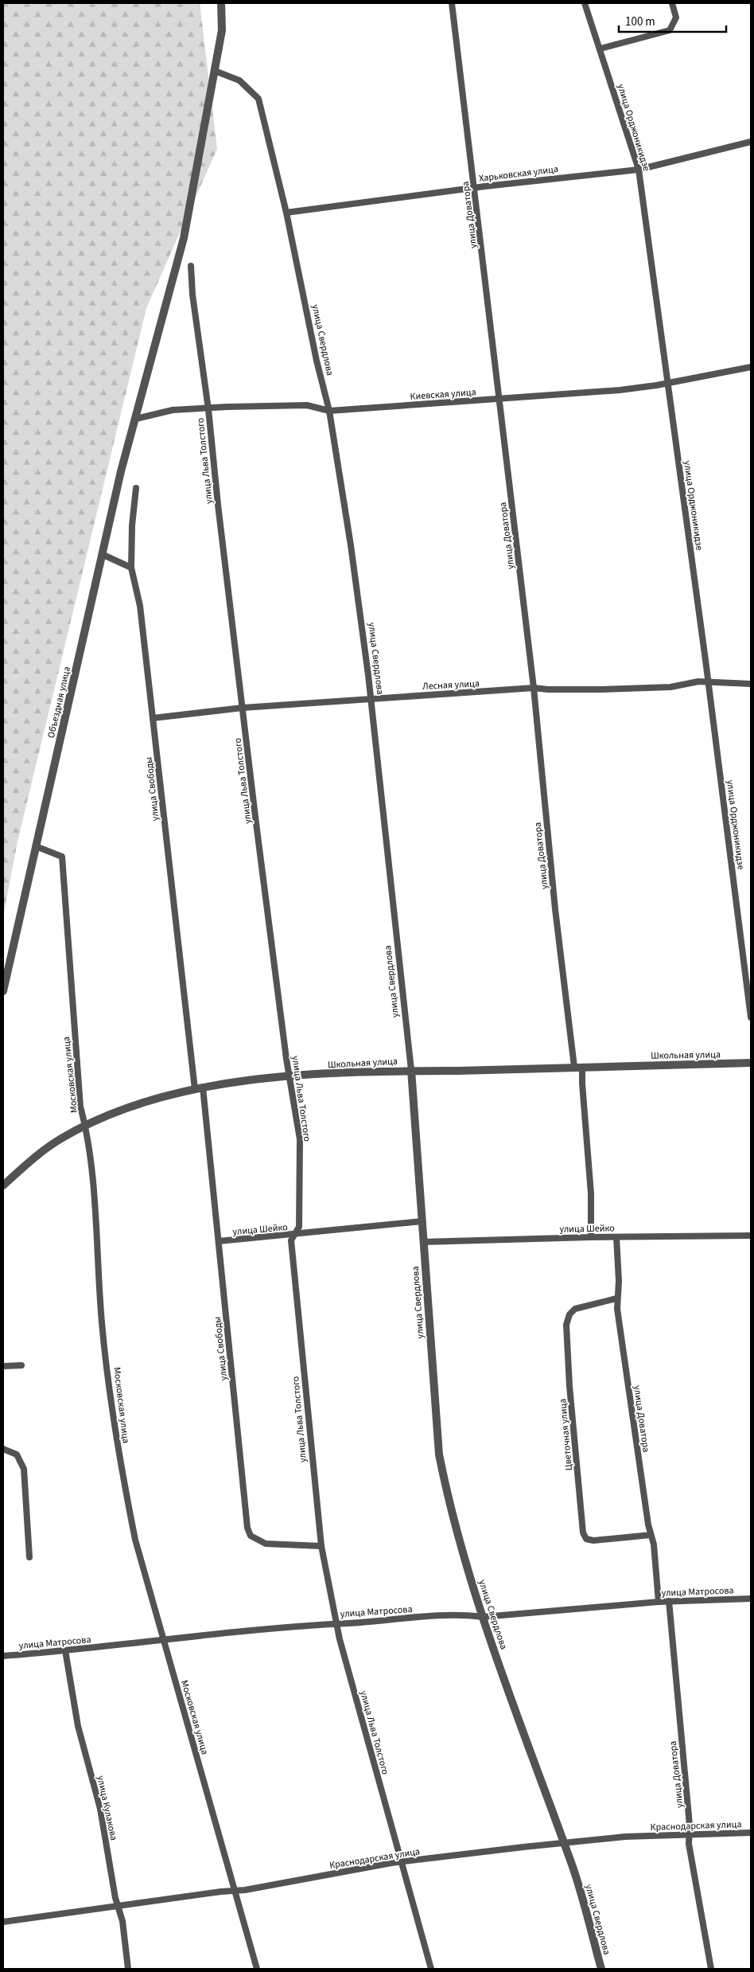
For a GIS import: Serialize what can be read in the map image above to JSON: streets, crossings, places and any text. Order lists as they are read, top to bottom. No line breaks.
{"streets":{"street":["улица Орджоникидзе","Харьковская улица","улица Доватора","улица Свердлова","Киевская улица","улица Льва Толстого","Лесная улица","Объездная улица","улица Свободы","Школьная улица","Московская улица","улица Шейко","Цветочная улица","улица Матросова","улица Кулакова","Краснодарская улица"]},"crossings":[["улица Орджоникидзе","Харьковская улица"],["улица Орджоникидзе","Киевская улица"],["улица Орджоникидзе","Лесная улица"],["Харьковская улица","улица Доватора"],["Харьковская улица","улица Свердлова"],["улица Доватора","Киевская улица"],["улица Доватора","Лесная улица"],["улица Доватора","Школьная улица"],["улица Доватора","улица Шейко"],["улица Доватора","Цветочная улица"],["улица Доватора","улица Матросова"],["улица Доватора","Краснодарская улица"],["улица Свердлова","Киевская улица"],["улица Свердлова","Лесная улица"],["улица Свердлова","Объездная улица"],["улица Свердлова","Школьная улица"],["улица Свердлова","улица Шейко"],["улица Свердлова","улица Матросова"],["улица Свердлова","Краснодарская улица"],["Киевская улица","улица Льва Толстого"],["Киевская улица","Объездная улица"],["улица Льва Толстого","Лесная улица"],["улица Льва Толстого","улица Свободы"],["улица Льва Толстого","Школьная улица"],["улица Льва Толстого","улица Шейко"],["улица Льва Толстого","улица Матросова"],["улица Льва Толстого","Краснодарская улица"],["Лесная улица","улица Свободы"],["Объездная улица","Московская улица"],["улица Свободы","Школьная улица"],["улица Свободы","улица Шейко"],["Школьная улица","Московская улица"],["Московская улица","улица Матросова"],["Московская улица","Краснодарская улица"],["улица Матросова","улица Кулакова"],["улица Кулакова","Краснодарская улица"]],"scale_bar":"100 m"}
